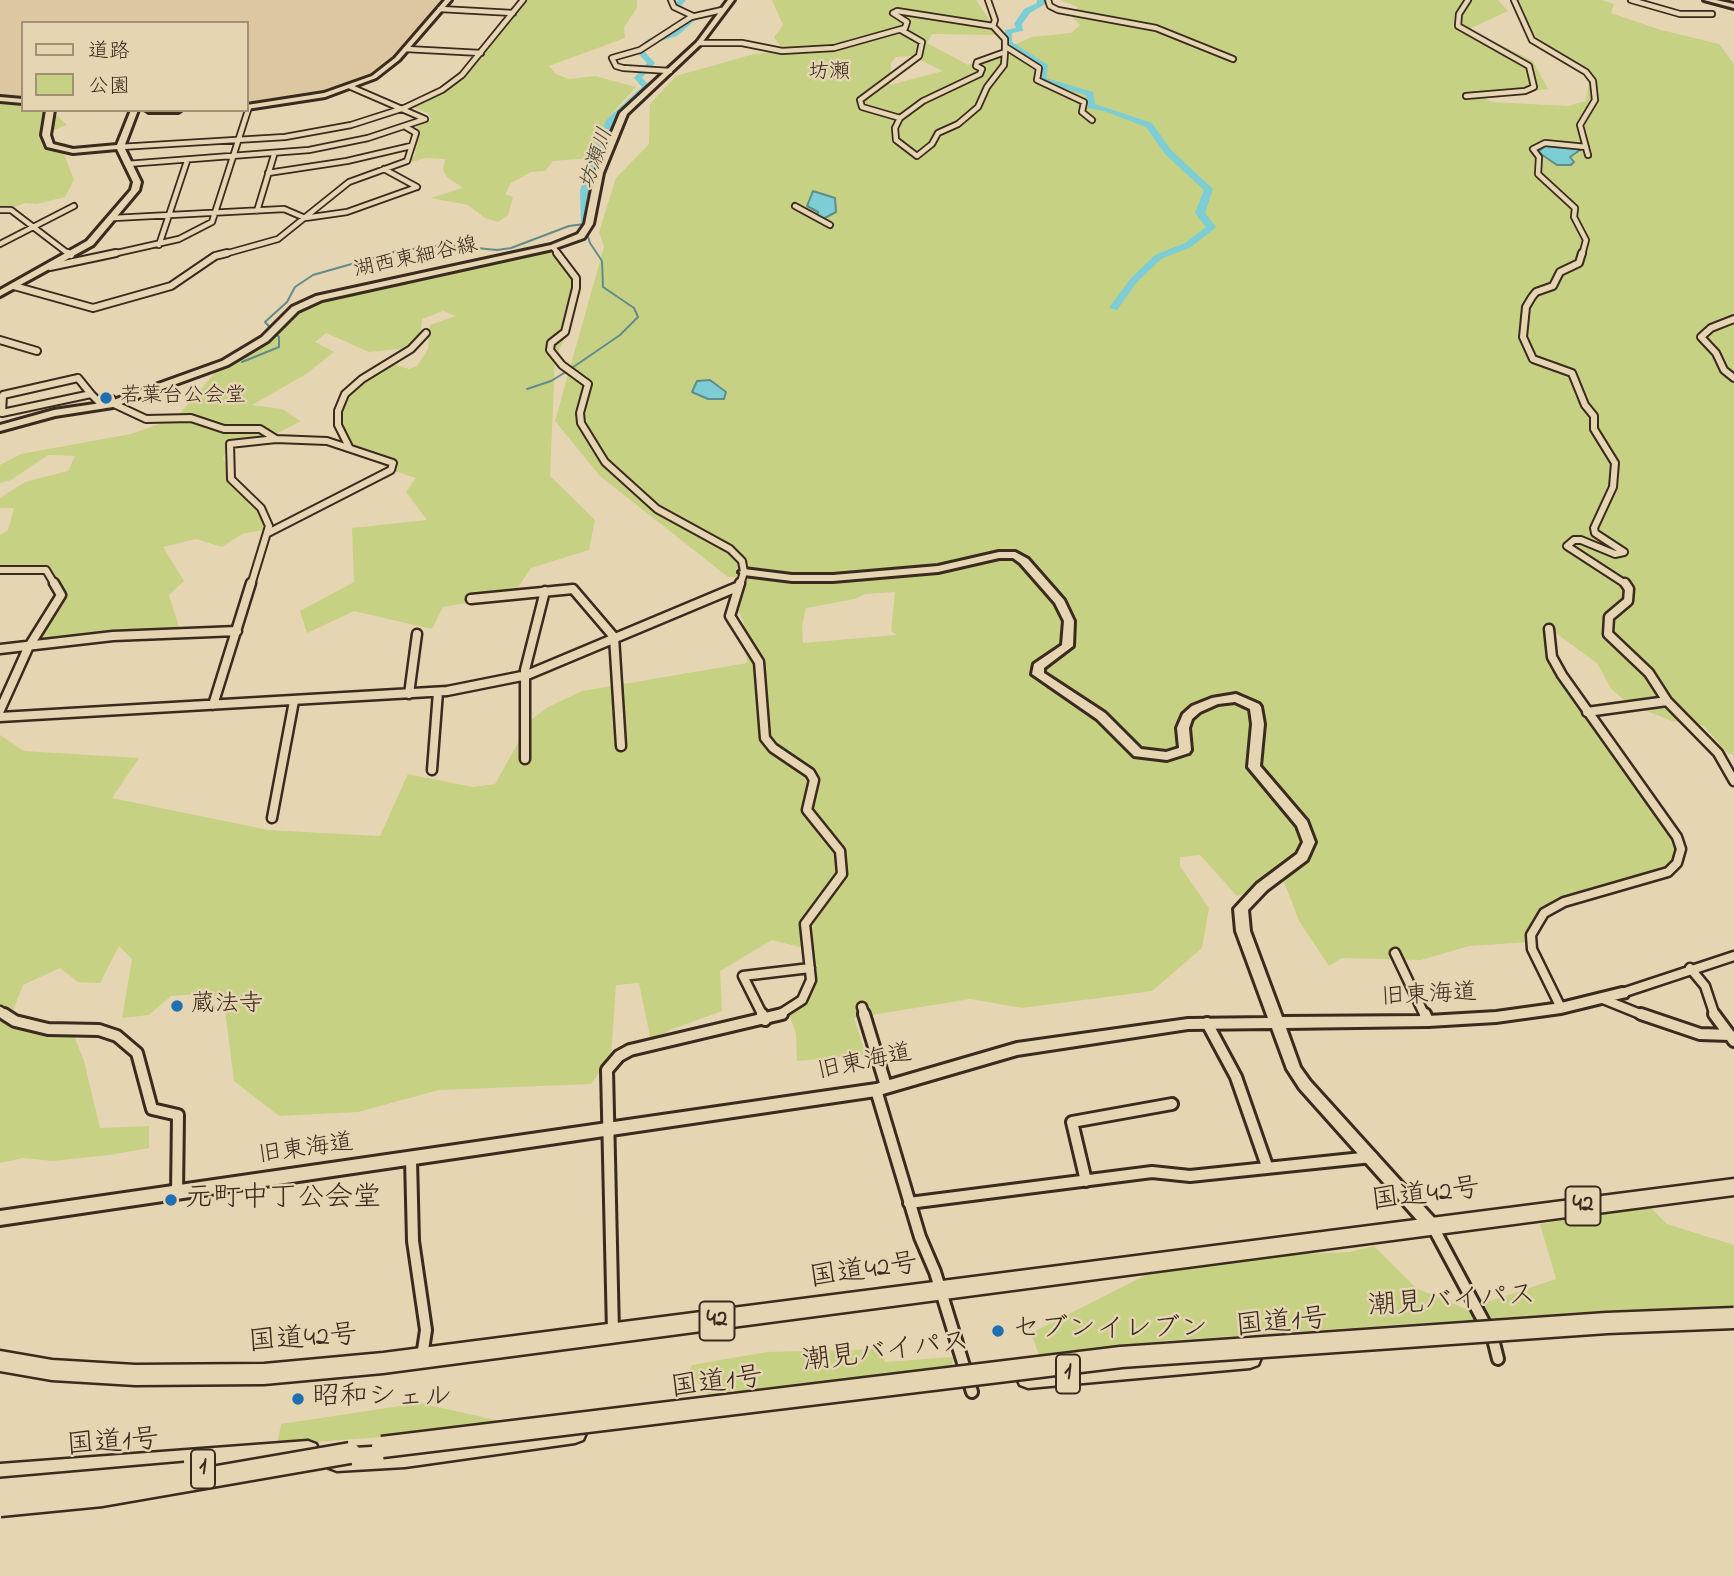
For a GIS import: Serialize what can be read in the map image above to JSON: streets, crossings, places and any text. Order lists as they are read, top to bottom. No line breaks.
{"streets":{"highway":["国道42号","42","潮見バイパス","国道1号","1"],"street":["湖西東細谷線","旧東海道"]},"districts":["坊瀬"],"water":["坊瀬川"],"places":["若葉台公会堂","蔵法寺","元町中丁公会堂","セブンイレブン","昭和シェル"],"legend":["道路","公園"]}
